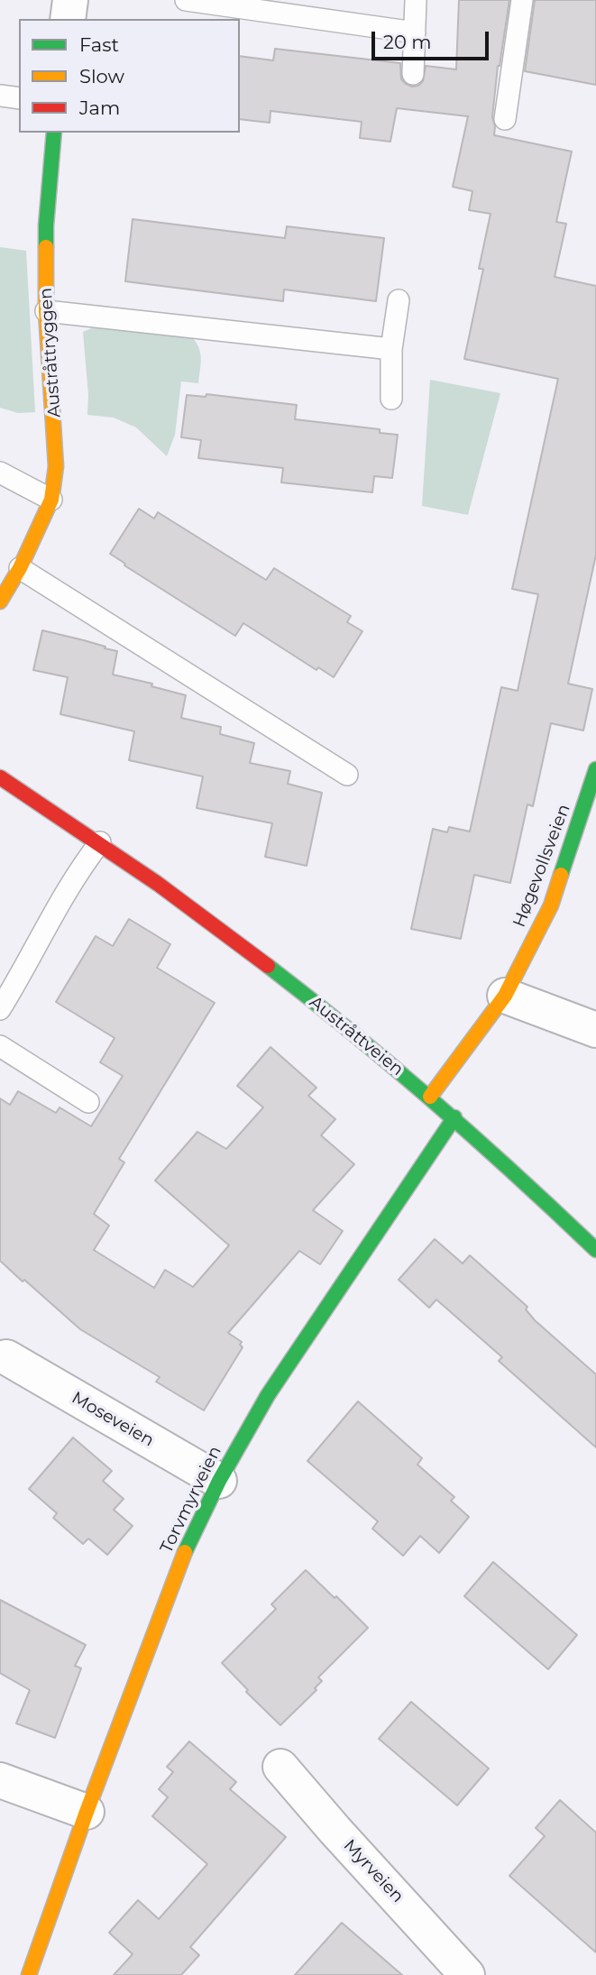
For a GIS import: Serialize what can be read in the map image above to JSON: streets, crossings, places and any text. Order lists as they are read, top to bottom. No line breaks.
{"streets":{"street":["Austråttryggen","Høgevollsveien","Austråttveien","Moseveien","Torvmyrveien","Myrveien"]},"crossings":[["Høgevollsveien","Austråttveien"],["Austråttveien","Torvmyrveien"],["Moseveien","Torvmyrveien"]],"legend":["Fast","Slow","Jam"],"scale_bar":"20 m"}
